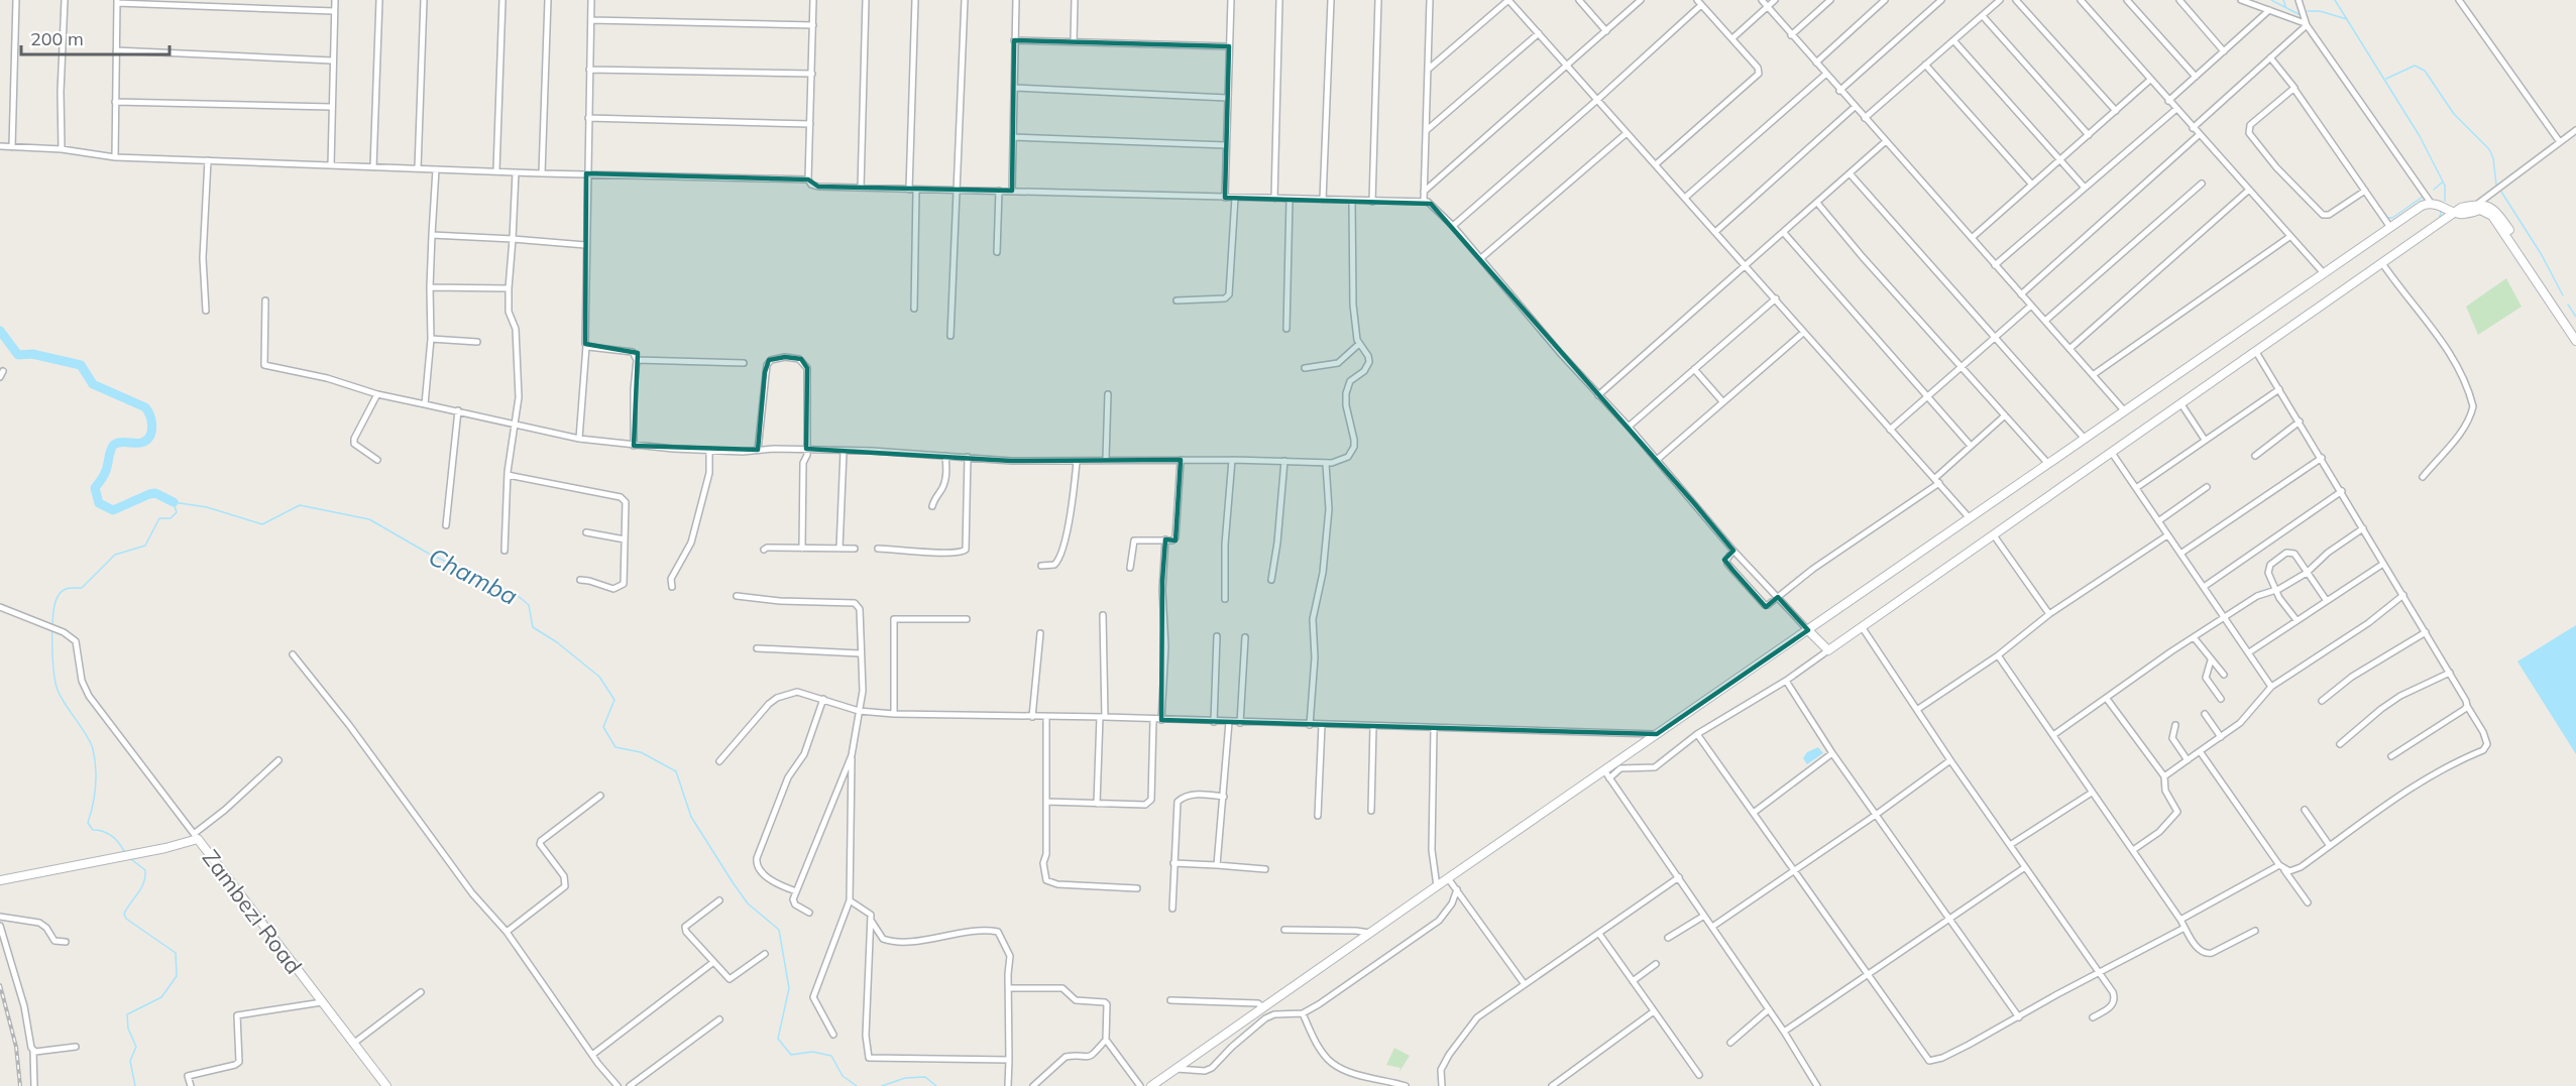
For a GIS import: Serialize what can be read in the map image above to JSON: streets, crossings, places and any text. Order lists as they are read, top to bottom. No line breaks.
{"streets":{"main road":["Zambezi Road"]},"water":["Chamba"],"scale_bar":"200 m"}
